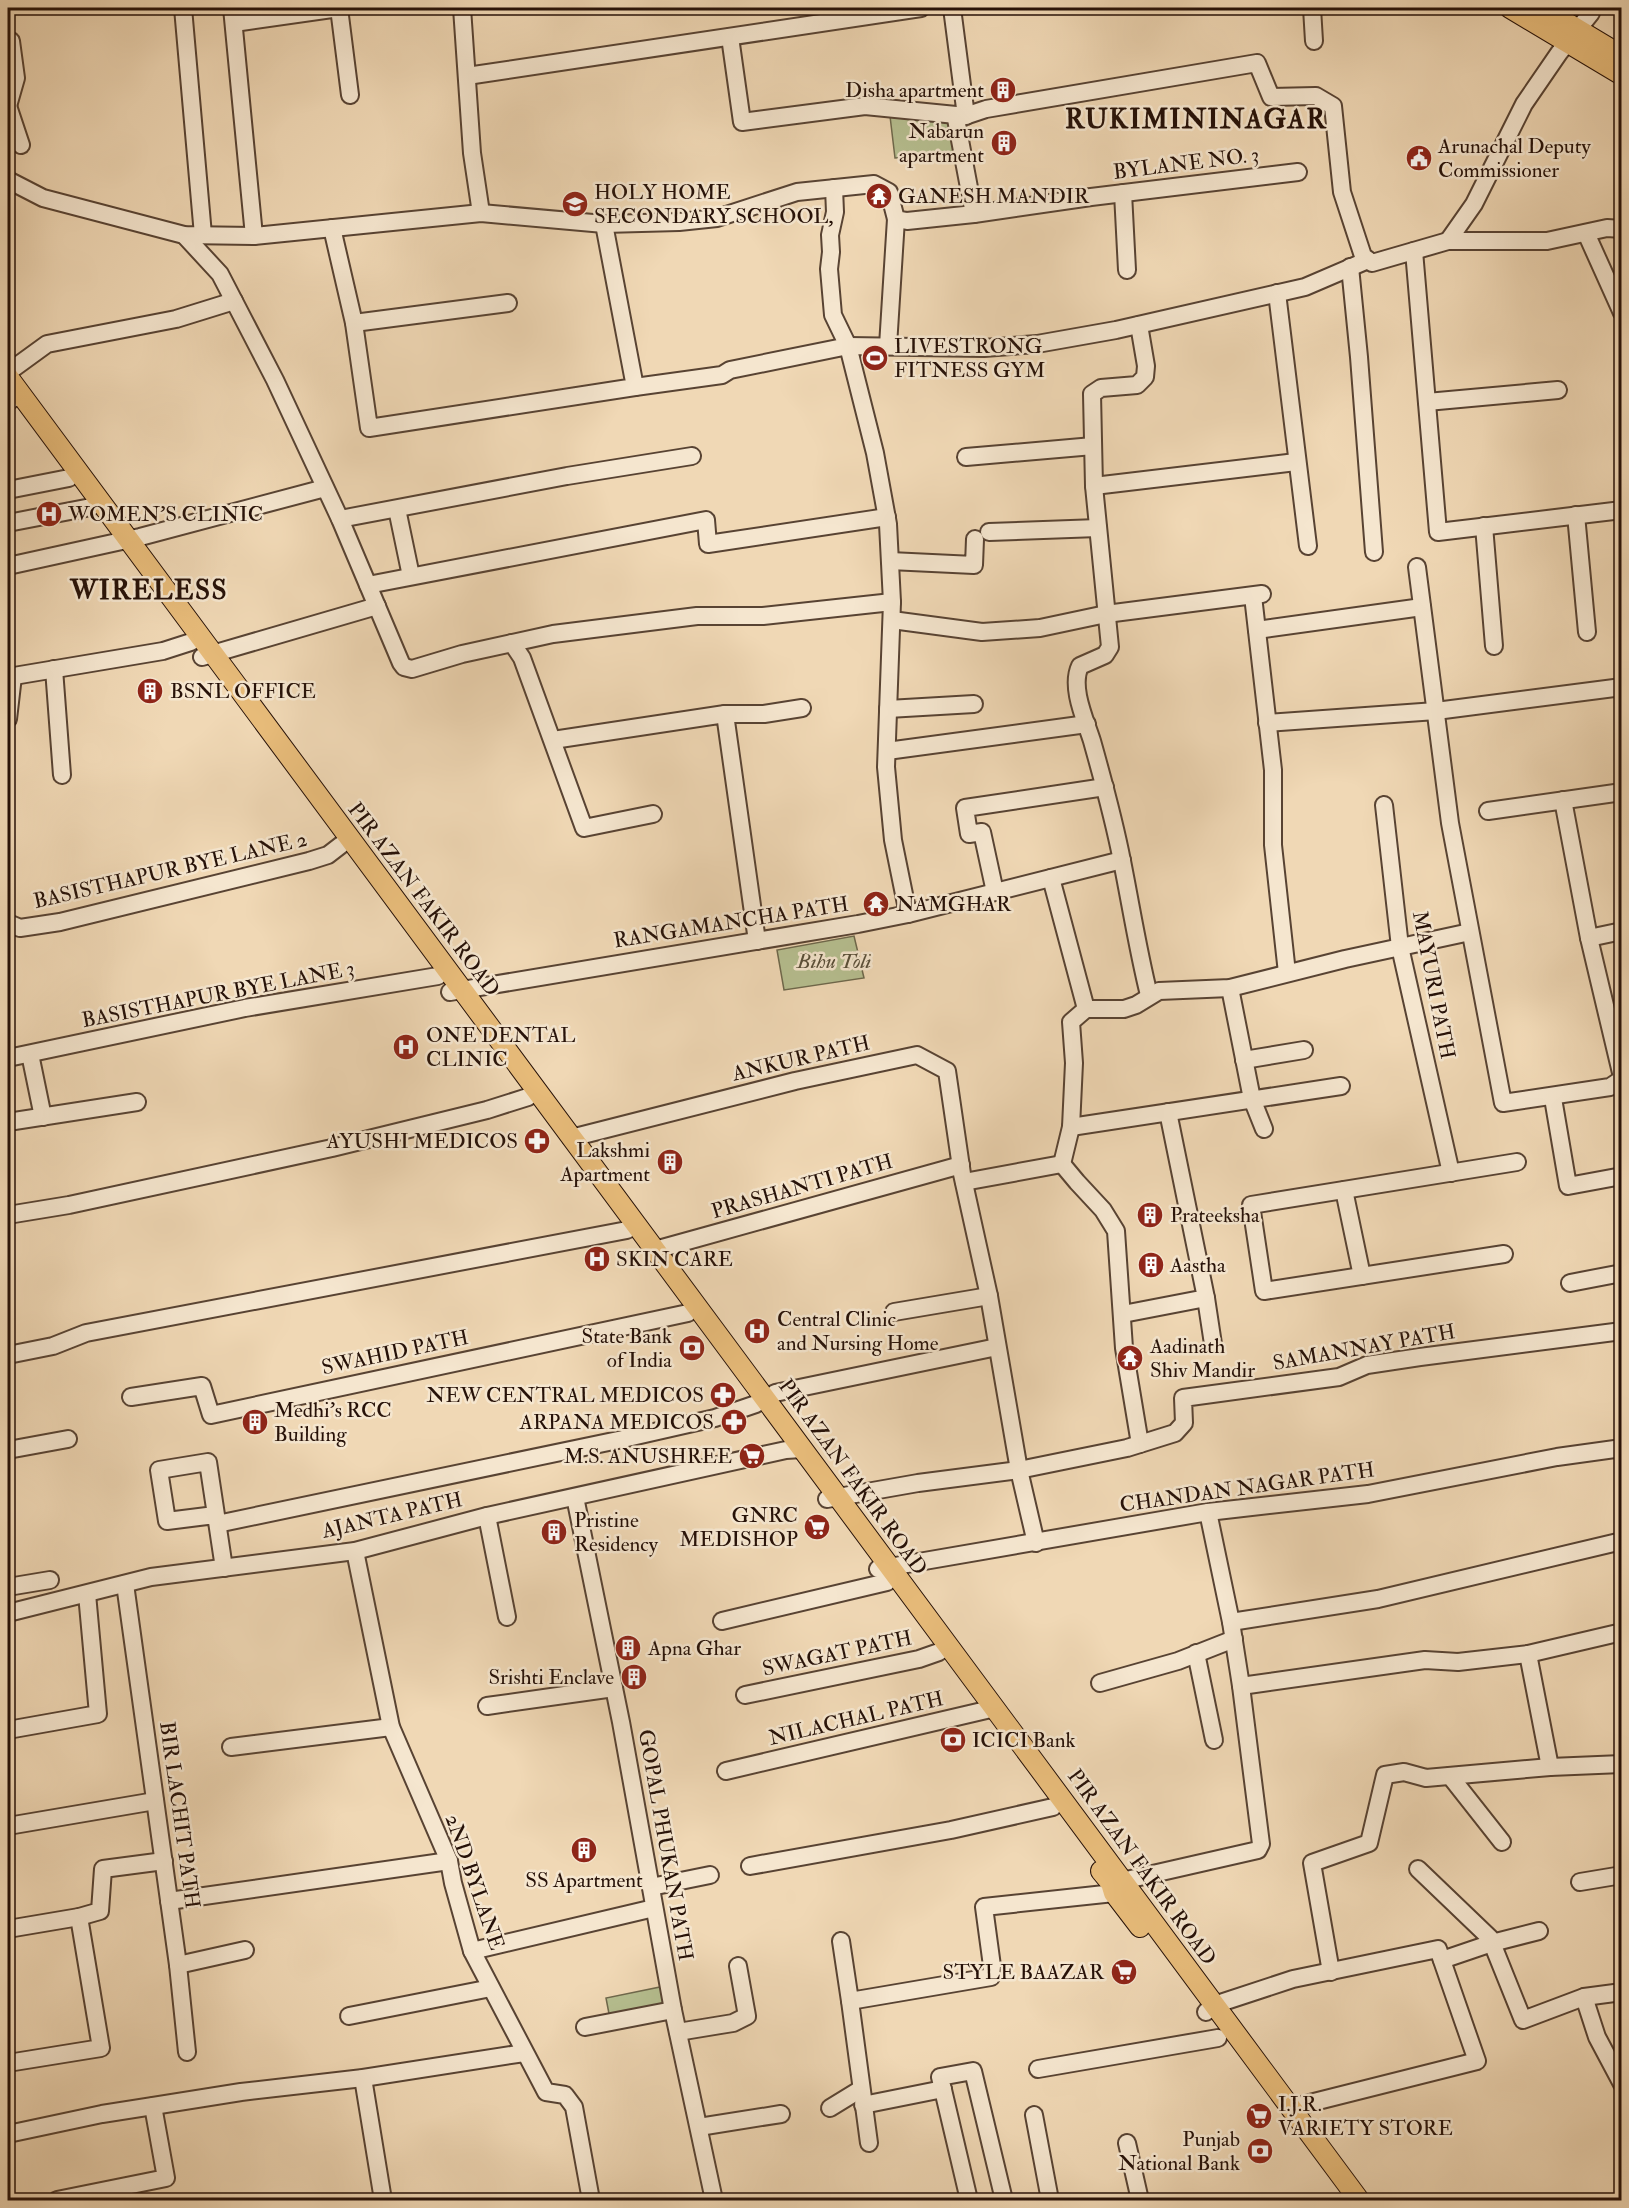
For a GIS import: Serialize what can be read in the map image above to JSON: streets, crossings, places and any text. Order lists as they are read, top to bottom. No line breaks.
{"streets":{"main road":["PIR AZAN FAKIR ROAD"],"street":["BYLANE NO. 3","BASISTHAPUR BYE LANE 2","RANGAMANCHA PATH","MAYURI PATH","BASISTHAPUR BYE LANE 3","ANKUR PATH","PRASHANTI PATH","SAMANNAY PATH","SWAHID PATH","CHANDAN NAGAR PATH","AJANTA PATH","SWAGAT PATH","NILACHAL PATH","BIR LACHIT PATH","GOPAL PHUKAN PATH","2ND BYLANE"]},"crossings":[["BASISTHAPUR BYE LANE 2","PIR AZAN FAKIR ROAD"],["PIR AZAN FAKIR ROAD","RANGAMANCHA PATH"],["PIR AZAN FAKIR ROAD","BASISTHAPUR BYE LANE 3"],["PIR AZAN FAKIR ROAD","ANKUR PATH"],["PIR AZAN FAKIR ROAD","PRASHANTI PATH"],["PIR AZAN FAKIR ROAD","SAMANNAY PATH"],["PIR AZAN FAKIR ROAD","SWAHID PATH"],["PIR AZAN FAKIR ROAD","CHANDAN NAGAR PATH"],["PIR AZAN FAKIR ROAD","AJANTA PATH"],["PIR AZAN FAKIR ROAD","SWAGAT PATH"],["PIR AZAN FAKIR ROAD","NILACHAL PATH"],["ANKUR PATH","PRASHANTI PATH"],["AJANTA PATH","BIR LACHIT PATH"],["AJANTA PATH","GOPAL PHUKAN PATH"],["AJANTA PATH","2ND BYLANE"]],"districts":["RUKIMININAGAR","WIRELESS"],"parks":["Bihu Toli"],"places":{"building":["Disha apartment","Nabarun apartment","BSNL OFFICE","Lakshmi Apartment","Prateeksha","Aastha","Medhi's RCC Building","Pristine Residency","Apna Ghar","Srishti Enclave","SS Apartment"],"public building":["Arunachal Deputy Commissioner"],"temple":["GANESH MANDIR","NAMGHAR","Aadinath Shiv Mandir"],"school or university":["HOLY HOME SECONDARY SCHOOL,"],"sports":["LIVESTRONG FITNESS GYM"],"hospital":["WOMEN'S CLINIC","ONE DENTAL CLINIC","SKIN CARE","Central Clinic and Nursing Home"],"pharmacy":["AYUSHI MEDICOS","NEW CENTRAL MEDICOS","ARPANA MEDICOS"],"bank":["State Bank of India","ICICI Bank","Punjab National Bank"],"supermarket":["M.S. ANUSHREE","GNRC MEDISHOP","STYLE BAAZAR","I.J.R. VARIETY STORE"]}}
